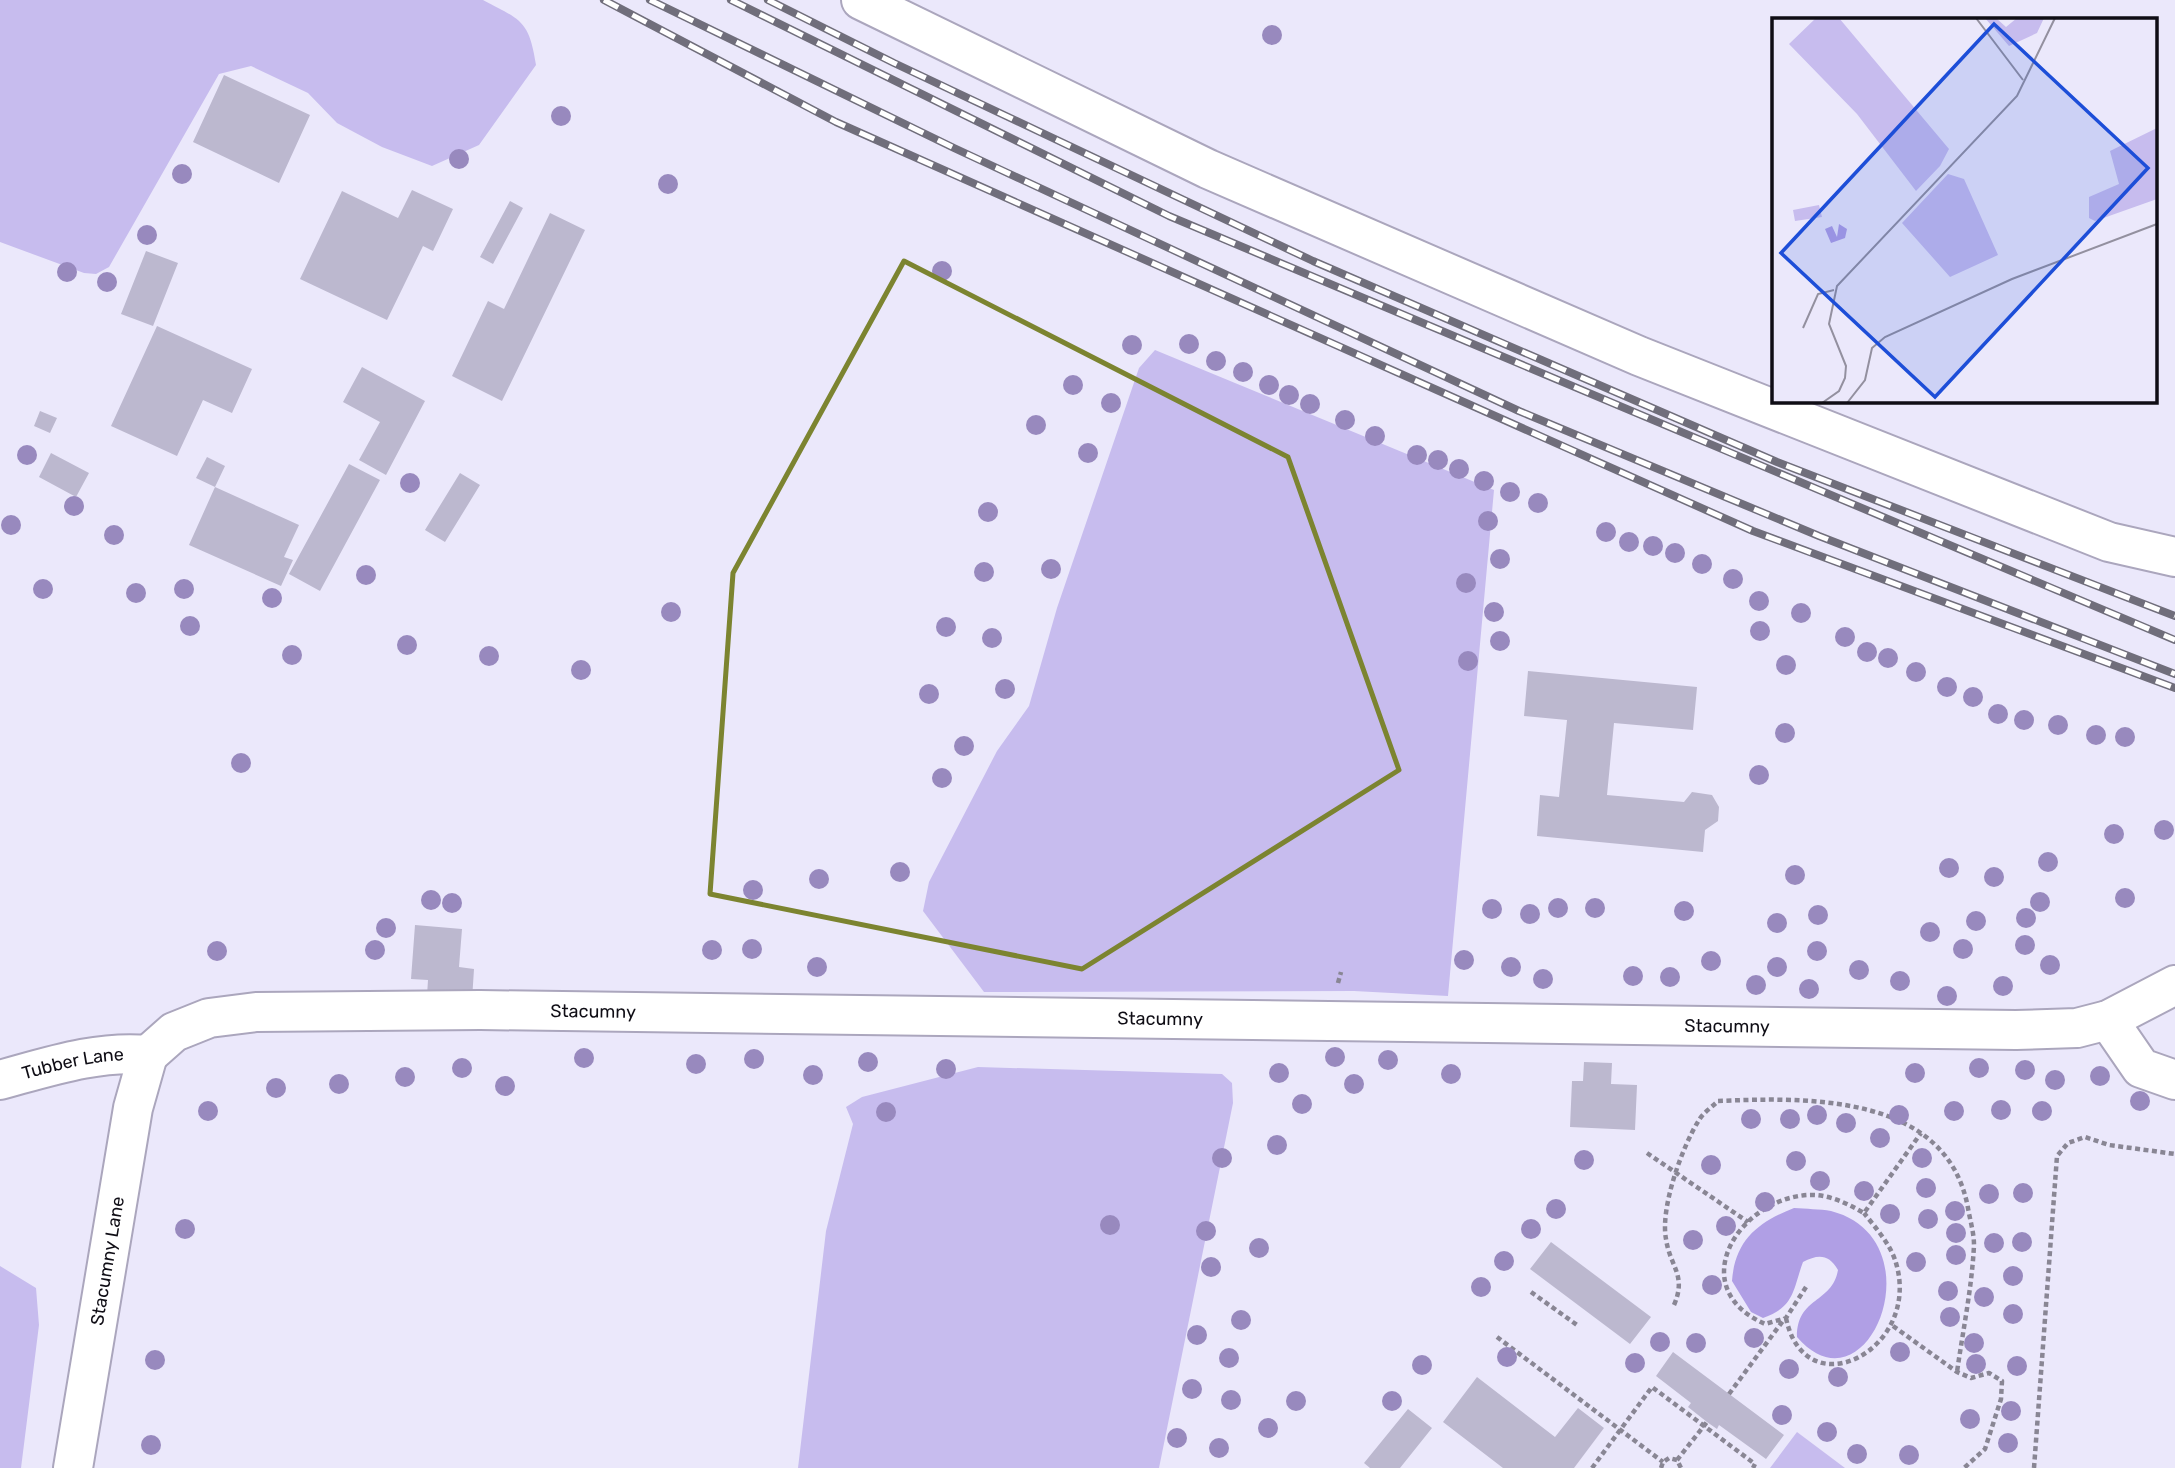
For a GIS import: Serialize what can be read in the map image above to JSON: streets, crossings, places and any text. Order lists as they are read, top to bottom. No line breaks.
{"streets":{"street":["Stacumny","Tubber Lane","Stacumny Lane"]},"crossings":[["Stacumny","Tubber Lane"],["Stacumny","Stacumny Lane"],["Tubber Lane","Stacumny Lane"]]}
